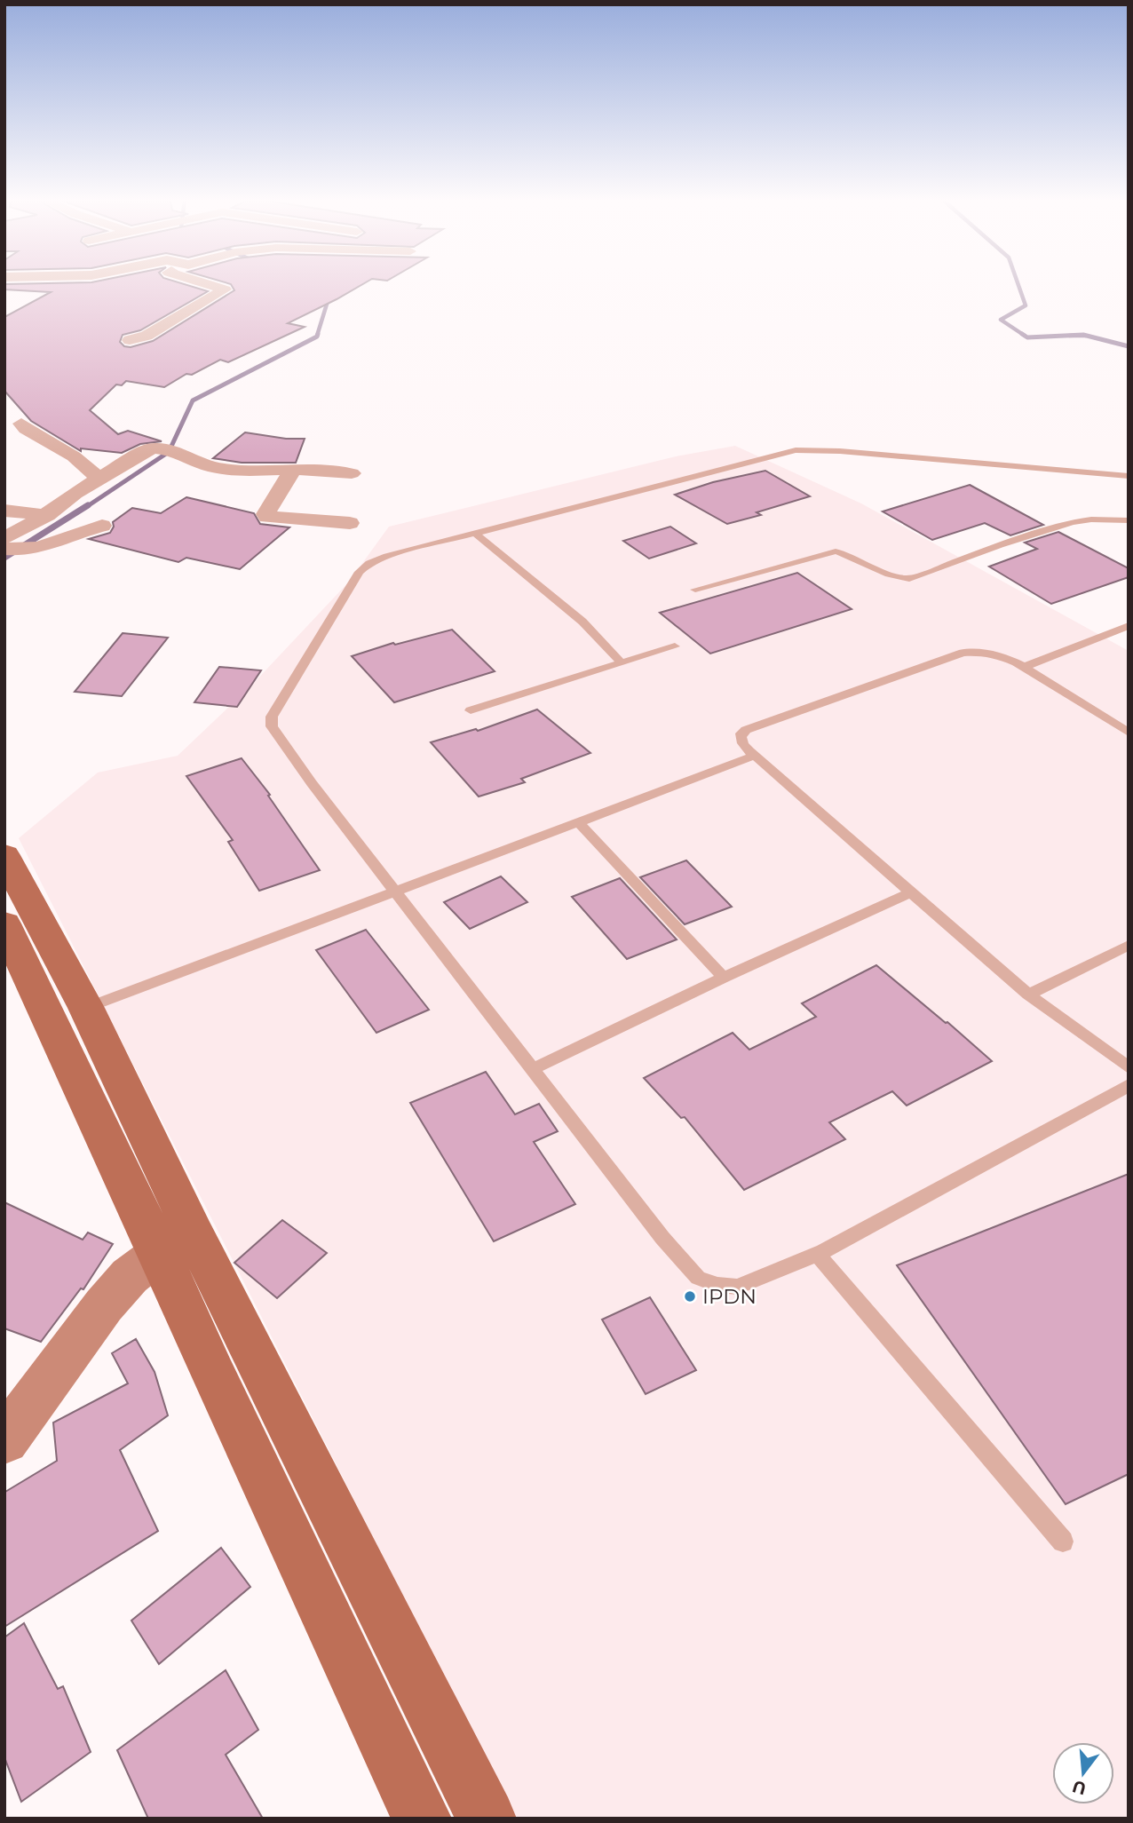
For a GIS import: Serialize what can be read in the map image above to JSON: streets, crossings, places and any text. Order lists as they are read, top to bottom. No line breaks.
{"places":["IPDN"],"north":"bottom"}
